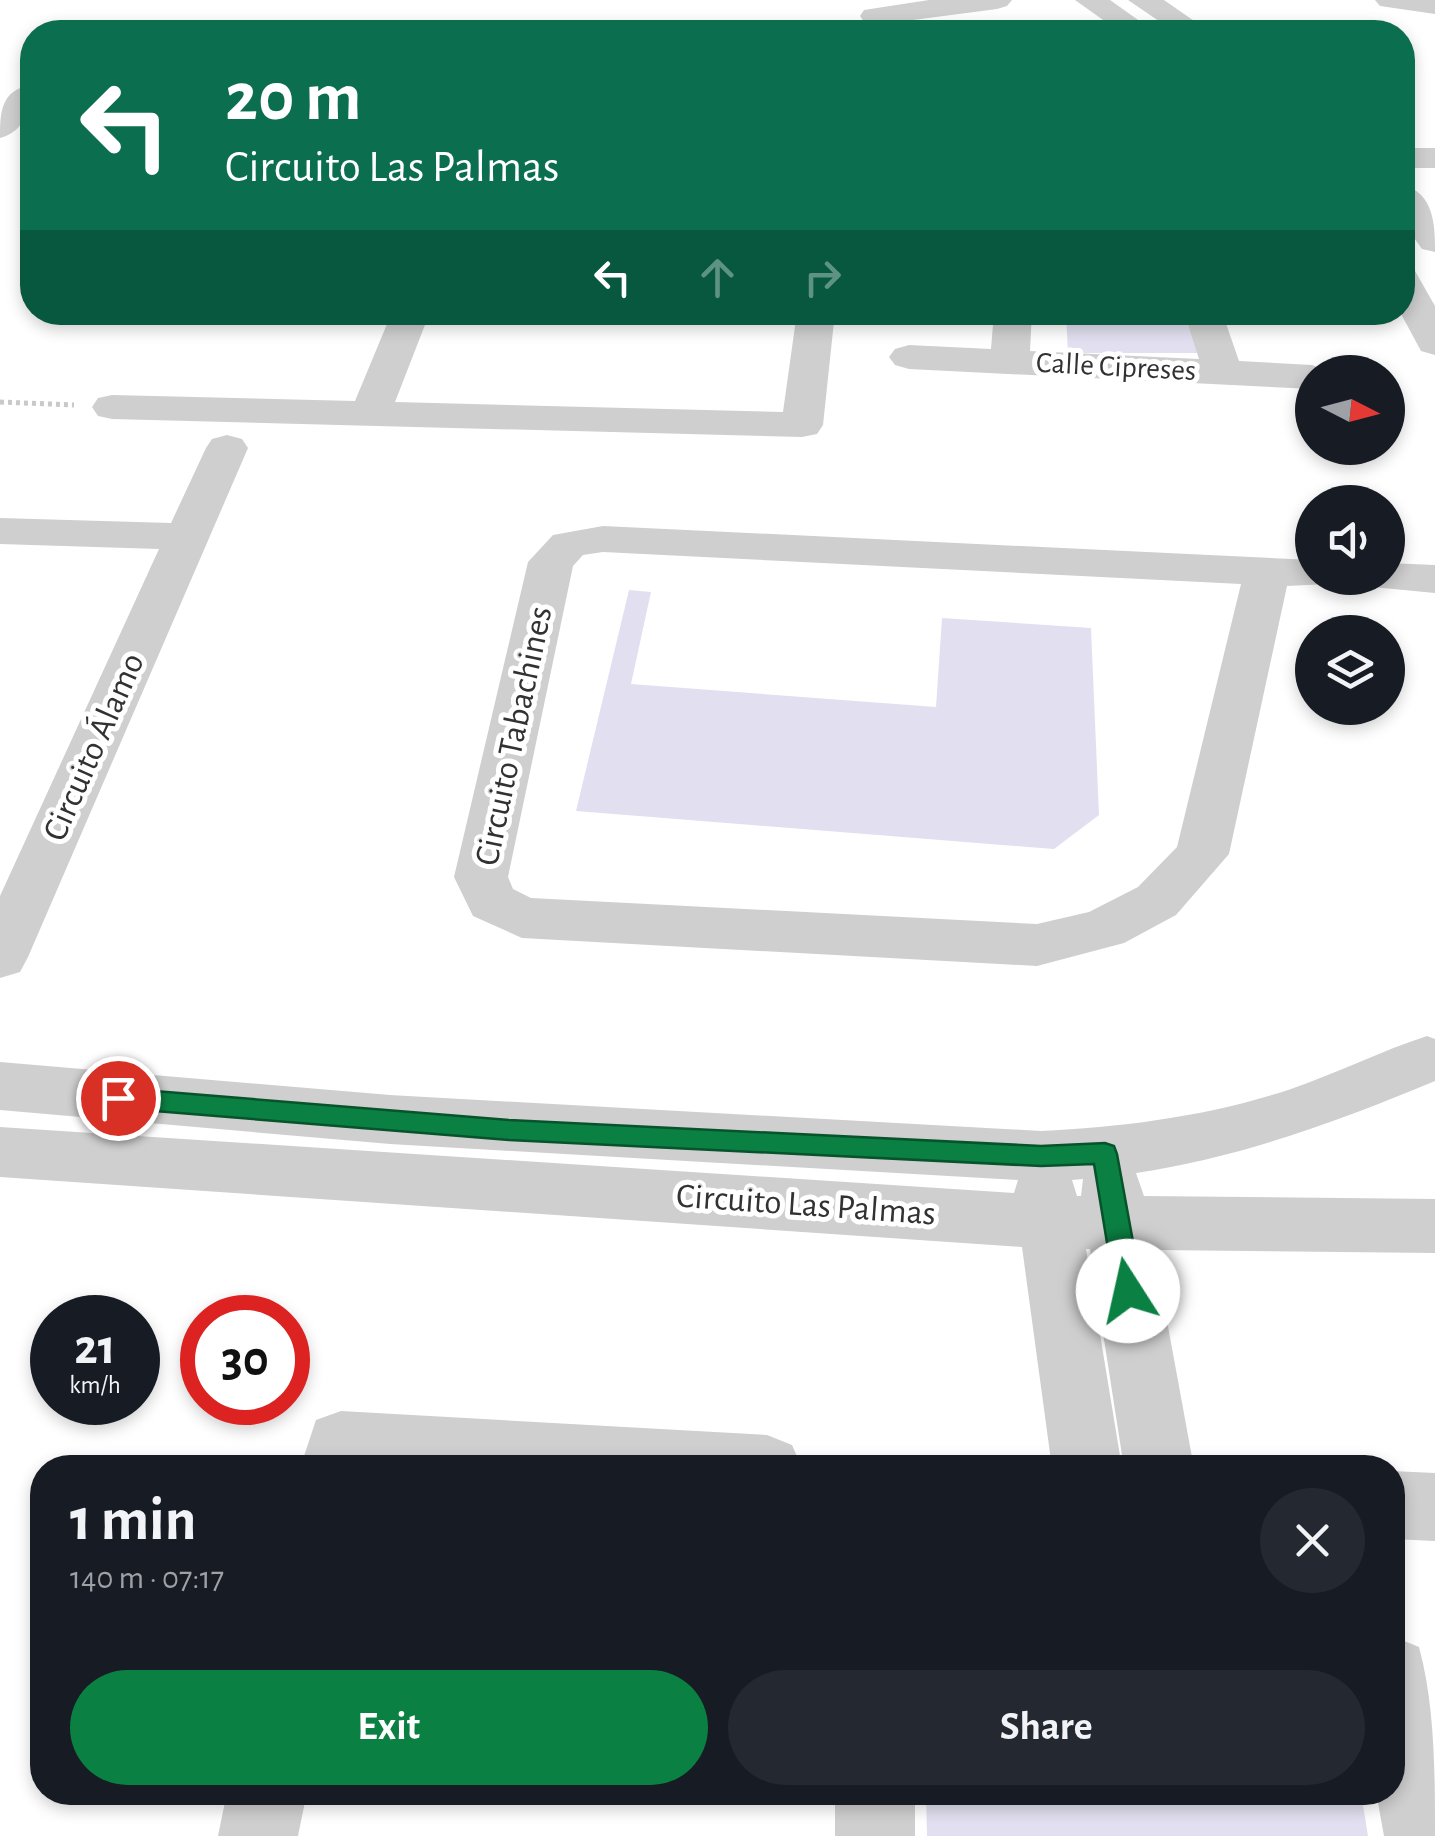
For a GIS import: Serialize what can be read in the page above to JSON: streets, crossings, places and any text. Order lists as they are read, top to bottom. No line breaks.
{"streets":{"street":["Calle Cipreses","Circuito Tabachines","Circuito Álamo","Circuito Las Palmas"]},"north":"right","page":{"turn":["20 m","Circuito Las Palmas"],"speed":"21 km/h","limit":"30","heading":["1 min","140 m · 07:17"],"buttons":["Exit","Share"]}}
